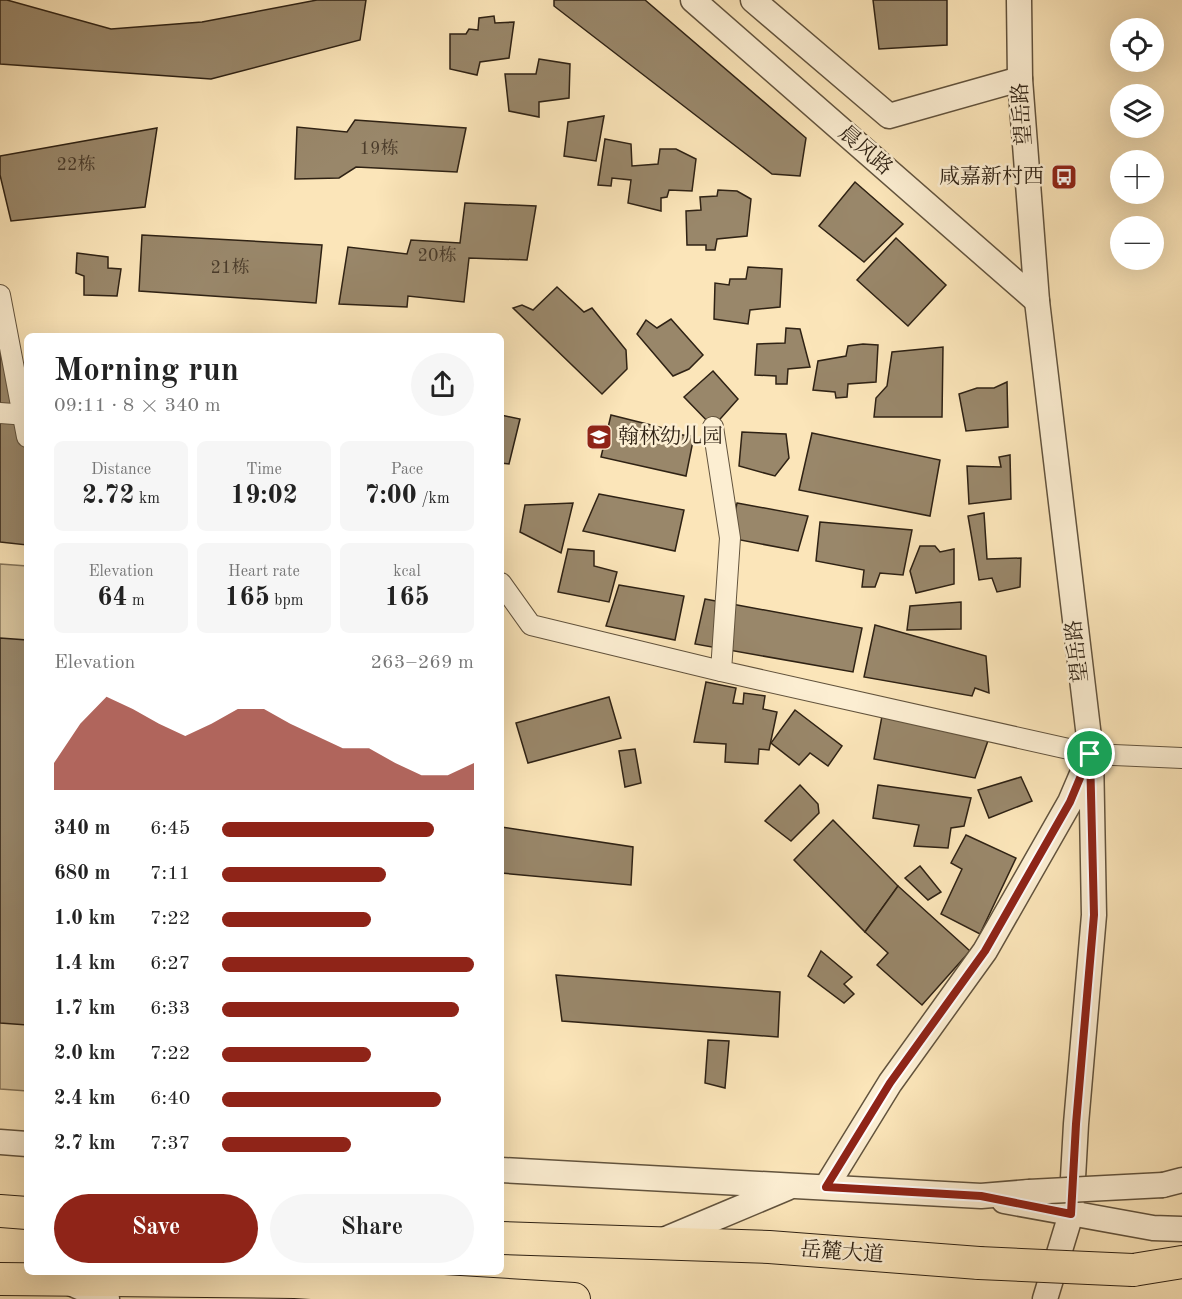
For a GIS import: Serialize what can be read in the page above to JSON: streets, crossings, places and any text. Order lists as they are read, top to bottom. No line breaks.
{"streets":{"highway":["岳麓大道"],"street":["望岳路","晨风路"]},"crossings":[["望岳路","晨风路"]],"places":{"bus stop":["咸嘉新村西"],"school or university":["翰林幼儿园"]},"house_numbers":["19栋","22栋","20栋","21栋"],"page":{"map_buttons":["+","−"],"heading":["Morning run","09:11 · 8 × 340 m"],"stats":[["Distance","2.72 km"],["Time","19:02"],["Pace","7:00 /km"],["Elevation","64 m"],["Heart rate","165 bpm"],["kcal","165"]],"chart":["Elevation","263–269 m"],"list":[{"name":"340 m","note":"6:45"},{"name":"680 m","note":"7:11"},{"name":"1.0 km","note":"7:22"},{"name":"1.4 km","note":"6:27"},{"name":"1.7 km","note":"6:33"},{"name":"2.0 km","note":"7:22"},{"name":"2.4 km","note":"6:40"},{"name":"2.7 km","note":"7:37"}],"buttons":["Save","Share"]}}
